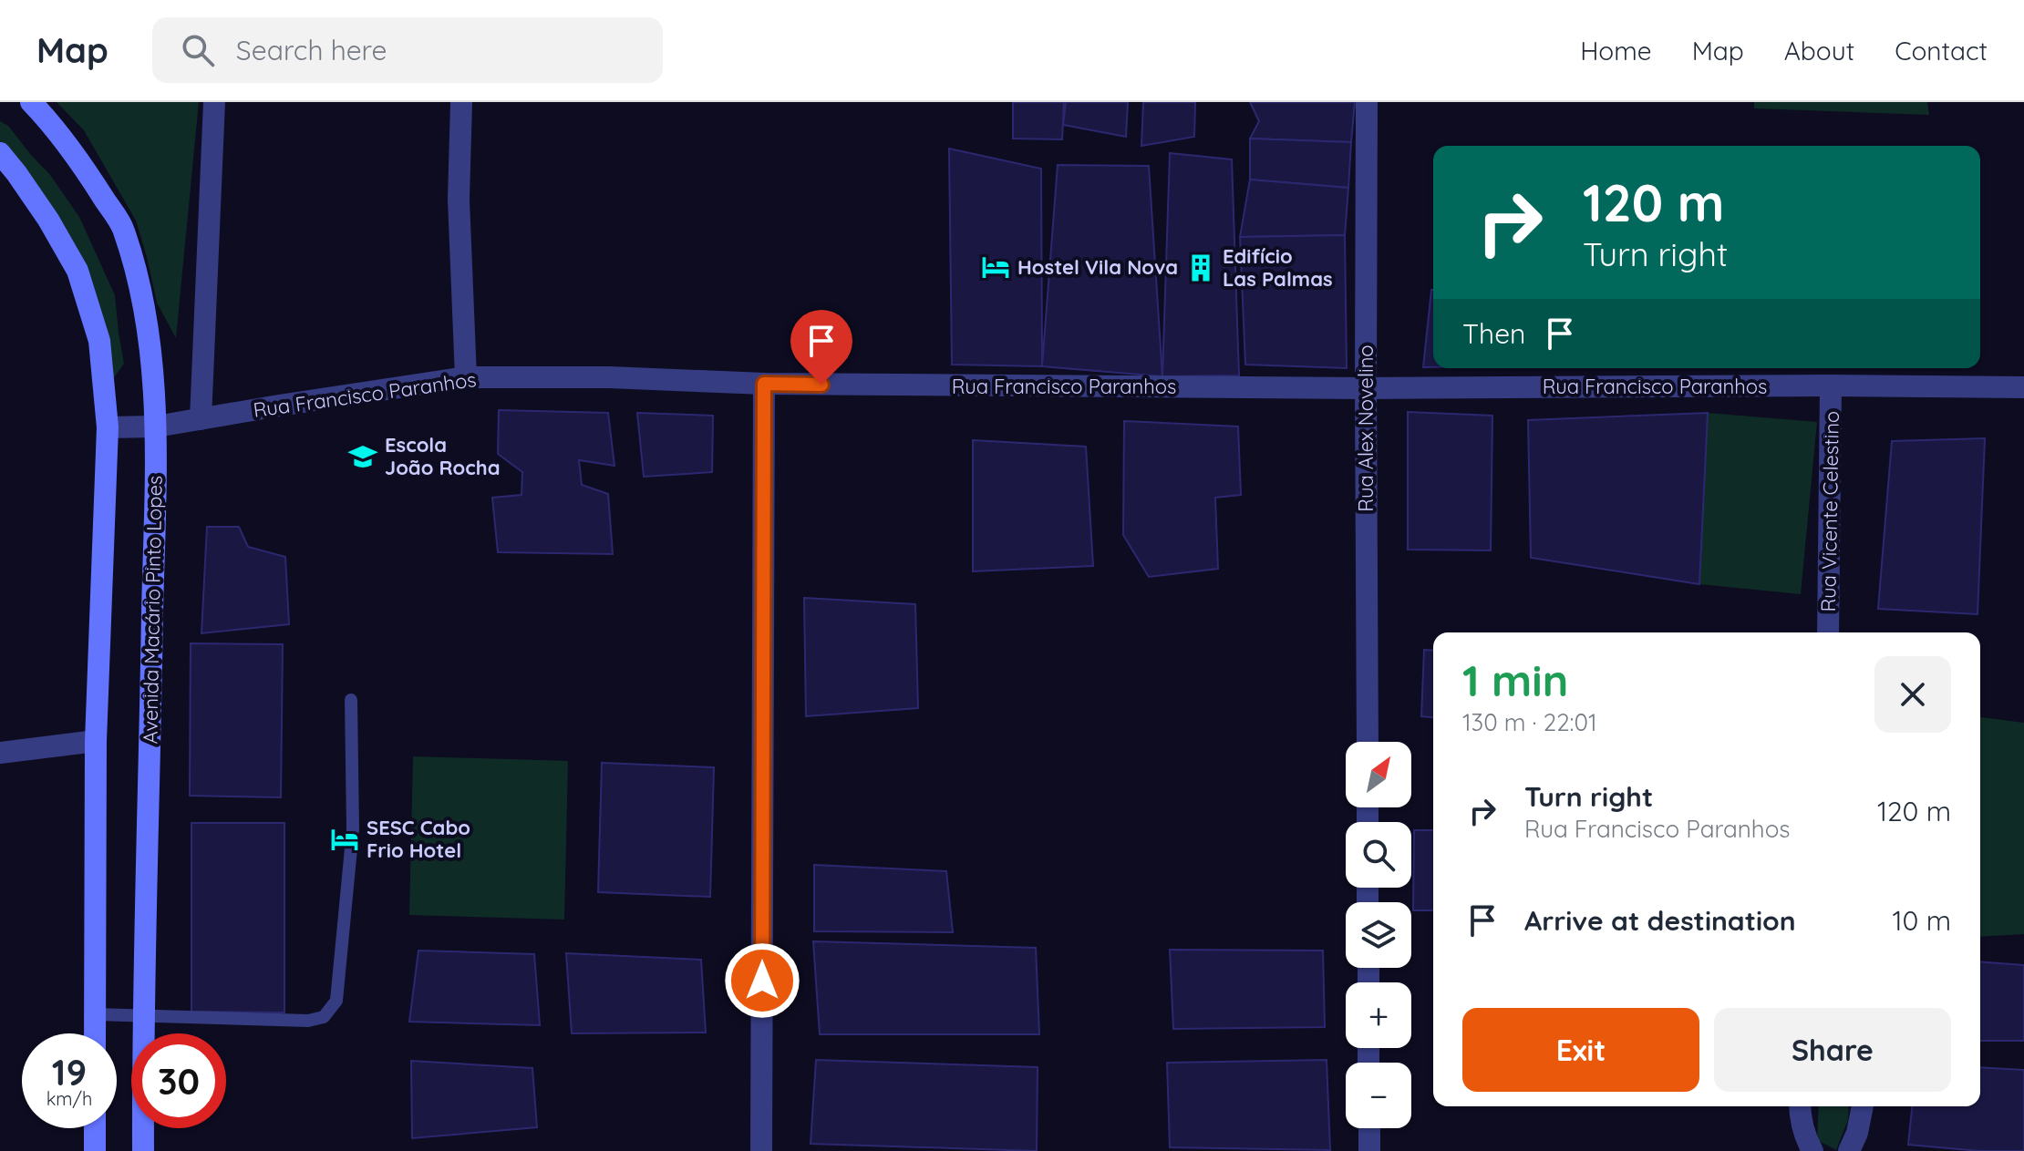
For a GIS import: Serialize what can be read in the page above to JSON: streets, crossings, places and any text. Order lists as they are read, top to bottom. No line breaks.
{"streets":{"main road":["Avenida Macário Pinto Lopes"],"street":["Rua Francisco Paranhos","Rua Alex Novelino","Rua Vicente Celestino"]},"crossings":[["Rua Francisco Paranhos","Rua Alex Novelino"],["Rua Francisco Paranhos","Rua Vicente Celestino"],["Rua Francisco Paranhos","Avenida Macário Pinto Lopes"]],"places":{"hotel":["Hostel Vila Nova","SESC Cabo Frio Hotel"],"building":["Edifício Las Palmas"],"school or university":["Escola João Rocha"]},"north":"top right","page":{"header":"Map","search":"Search here","nav":["Home","Map","About","Contact"],"turn":["120 m","Turn right"],"then":"Then","heading":["1 min","130 m · 22:01"],"map_buttons":["+","−"],"list":[{"name":"Turn right","note":"Rua Francisco Paranhos","value":"120 m"},{"name":"Arrive at destination","value":"10 m"}],"buttons":["Exit","Share"],"speed":"19 km/h","limit":"30"}}
